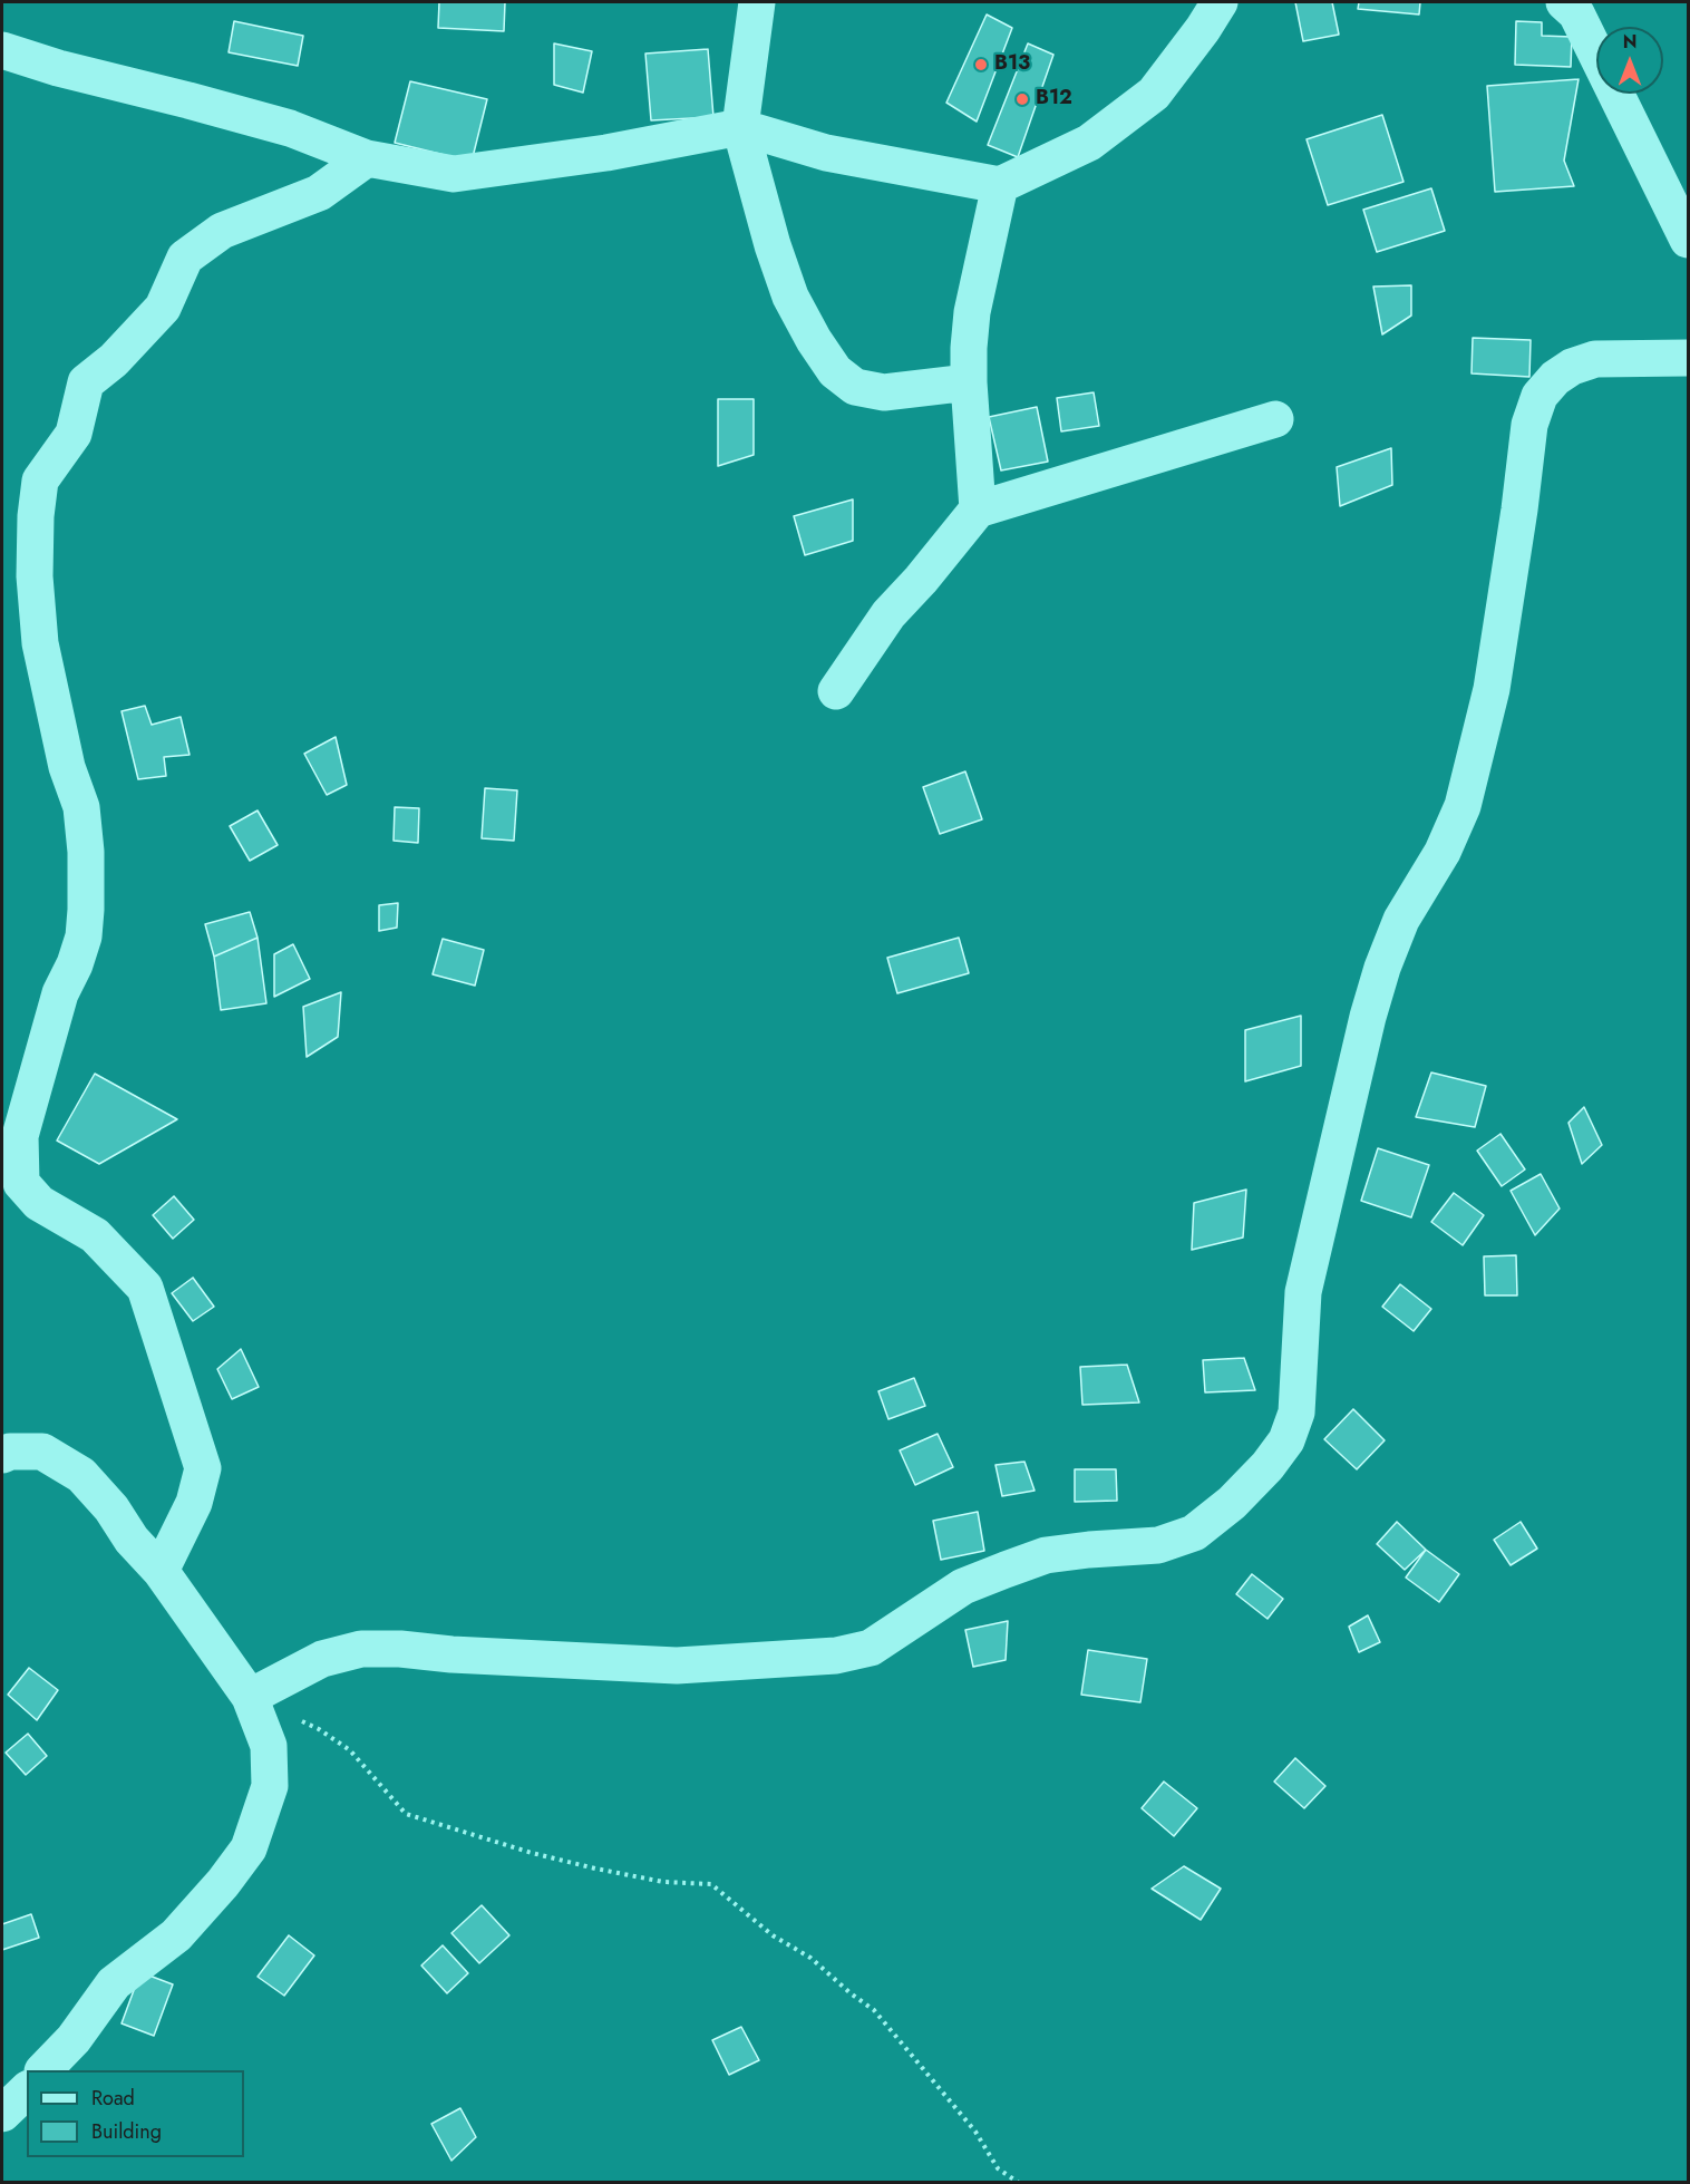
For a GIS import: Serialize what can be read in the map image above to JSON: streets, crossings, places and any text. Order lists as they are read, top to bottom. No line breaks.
{"places":["B13","B12"],"legend":["Road","Building"],"north":"top"}
